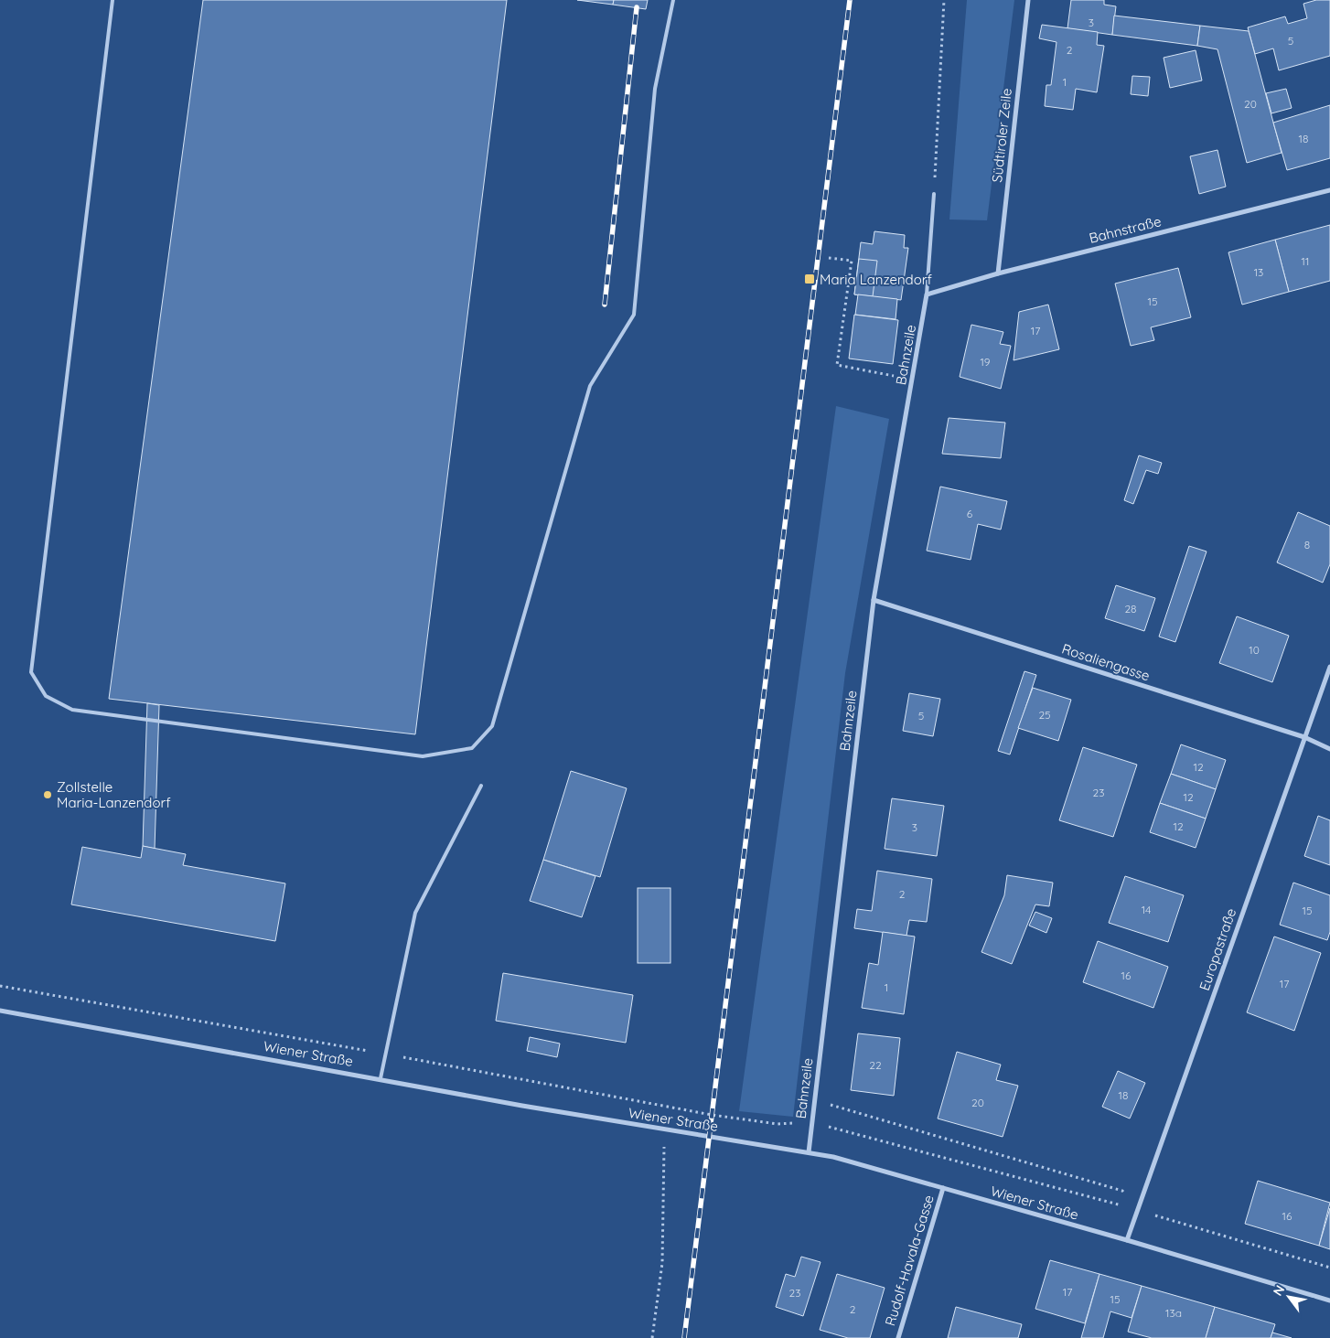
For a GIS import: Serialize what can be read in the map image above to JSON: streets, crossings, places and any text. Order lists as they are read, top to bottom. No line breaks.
{"streets":{"street":["Südtiroler Zeile","Bahnstraße","Bahnzeile","Rosaliengasse","Europastraße","Wiener Straße","Rudolf-Havala-Gasse"]},"crossings":[["Südtiroler Zeile","Bahnstraße"],["Bahnstraße","Bahnzeile"],["Bahnzeile","Rosaliengasse"],["Bahnzeile","Wiener Straße"],["Rosaliengasse","Europastraße"],["Europastraße","Wiener Straße"],["Wiener Straße","Rudolf-Havala-Gasse"]],"places":{"transit":["Maria Lanzendorf"],"other":["Zollstelle Maria-Lanzendorf"]},"house_numbers":["3","5","2","1","20","18","11","13","15","17","19","6","8","28","10","25","5","12","23","12","12","3","2","14","15","16","17","1","22","18","20","16","17","23","15","2","13a"],"north":"top left"}
